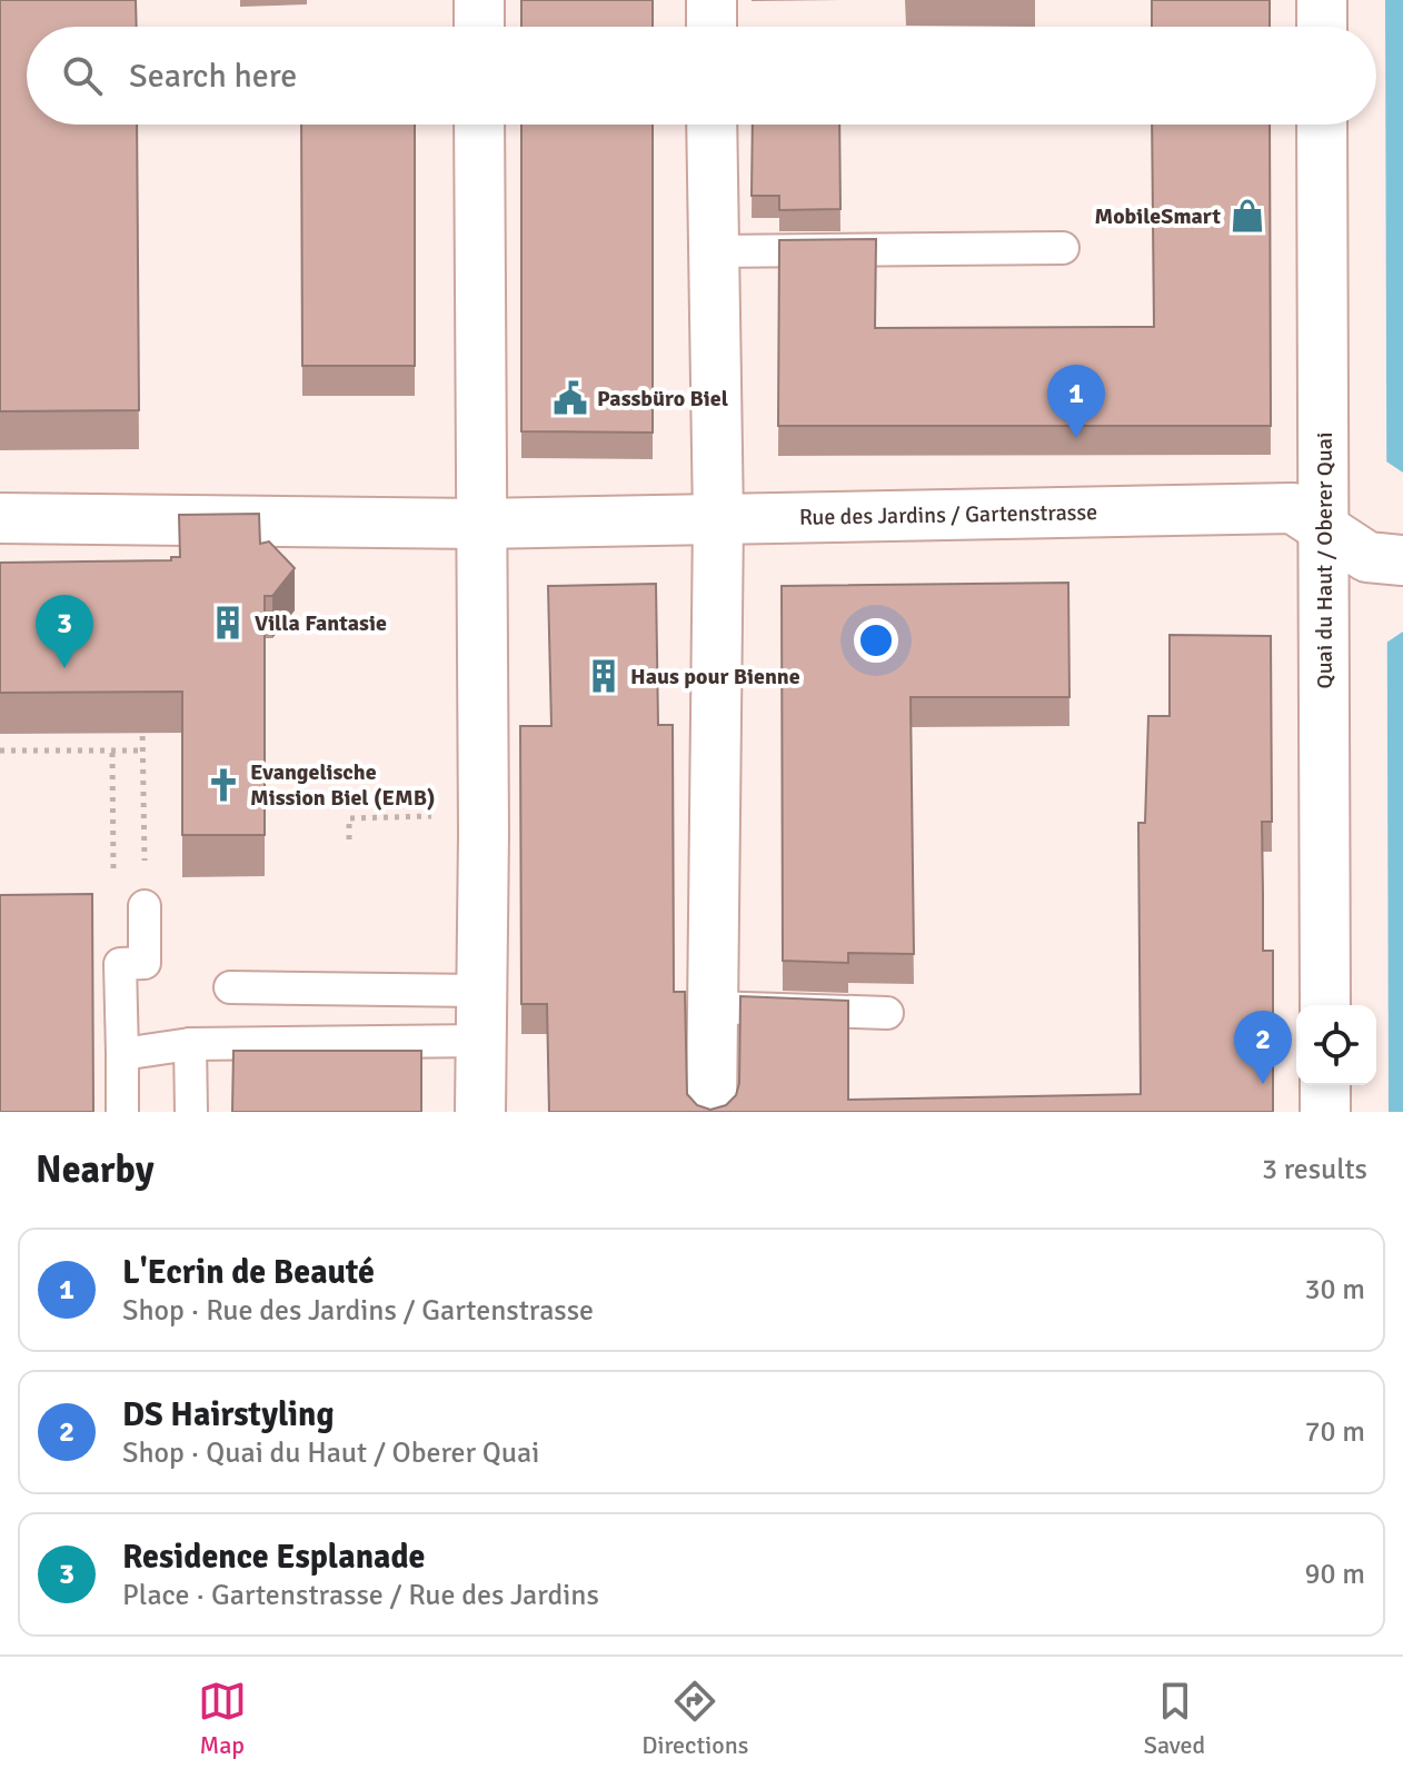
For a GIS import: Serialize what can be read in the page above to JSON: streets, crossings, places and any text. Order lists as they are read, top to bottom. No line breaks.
{"streets":{"street":["Rue des Jardins / Gartenstrasse","Quai du Haut / Oberer Quai"]},"crossings":[["Rue des Jardins / Gartenstrasse","Quai du Haut / Oberer Quai"]],"places":{"shop":["MobileSmart"],"public building":["Passbüro Biel"],"building":["Villa Fantasie","Haus pour Bienne"],"church":["Evangelische Mission Biel (EMB)"]},"page":{"search":"Search here","pins":["1","3","2"],"heading":["Nearby","3 results"],"list":[{"mark":"1","name":"L'Ecrin de Beauté","note":"Shop · Rue des Jardins / Gartenstrasse","value":"30 m"},{"mark":"2","name":"DS Hairstyling","note":"Shop · Quai du Haut / Oberer Quai","value":"70 m"},{"mark":"3","name":"Residence Esplanade","note":"Place · Gartenstrasse / Rue des Jardins","value":"90 m"}],"nav":["Map","Directions","Saved"]}}
